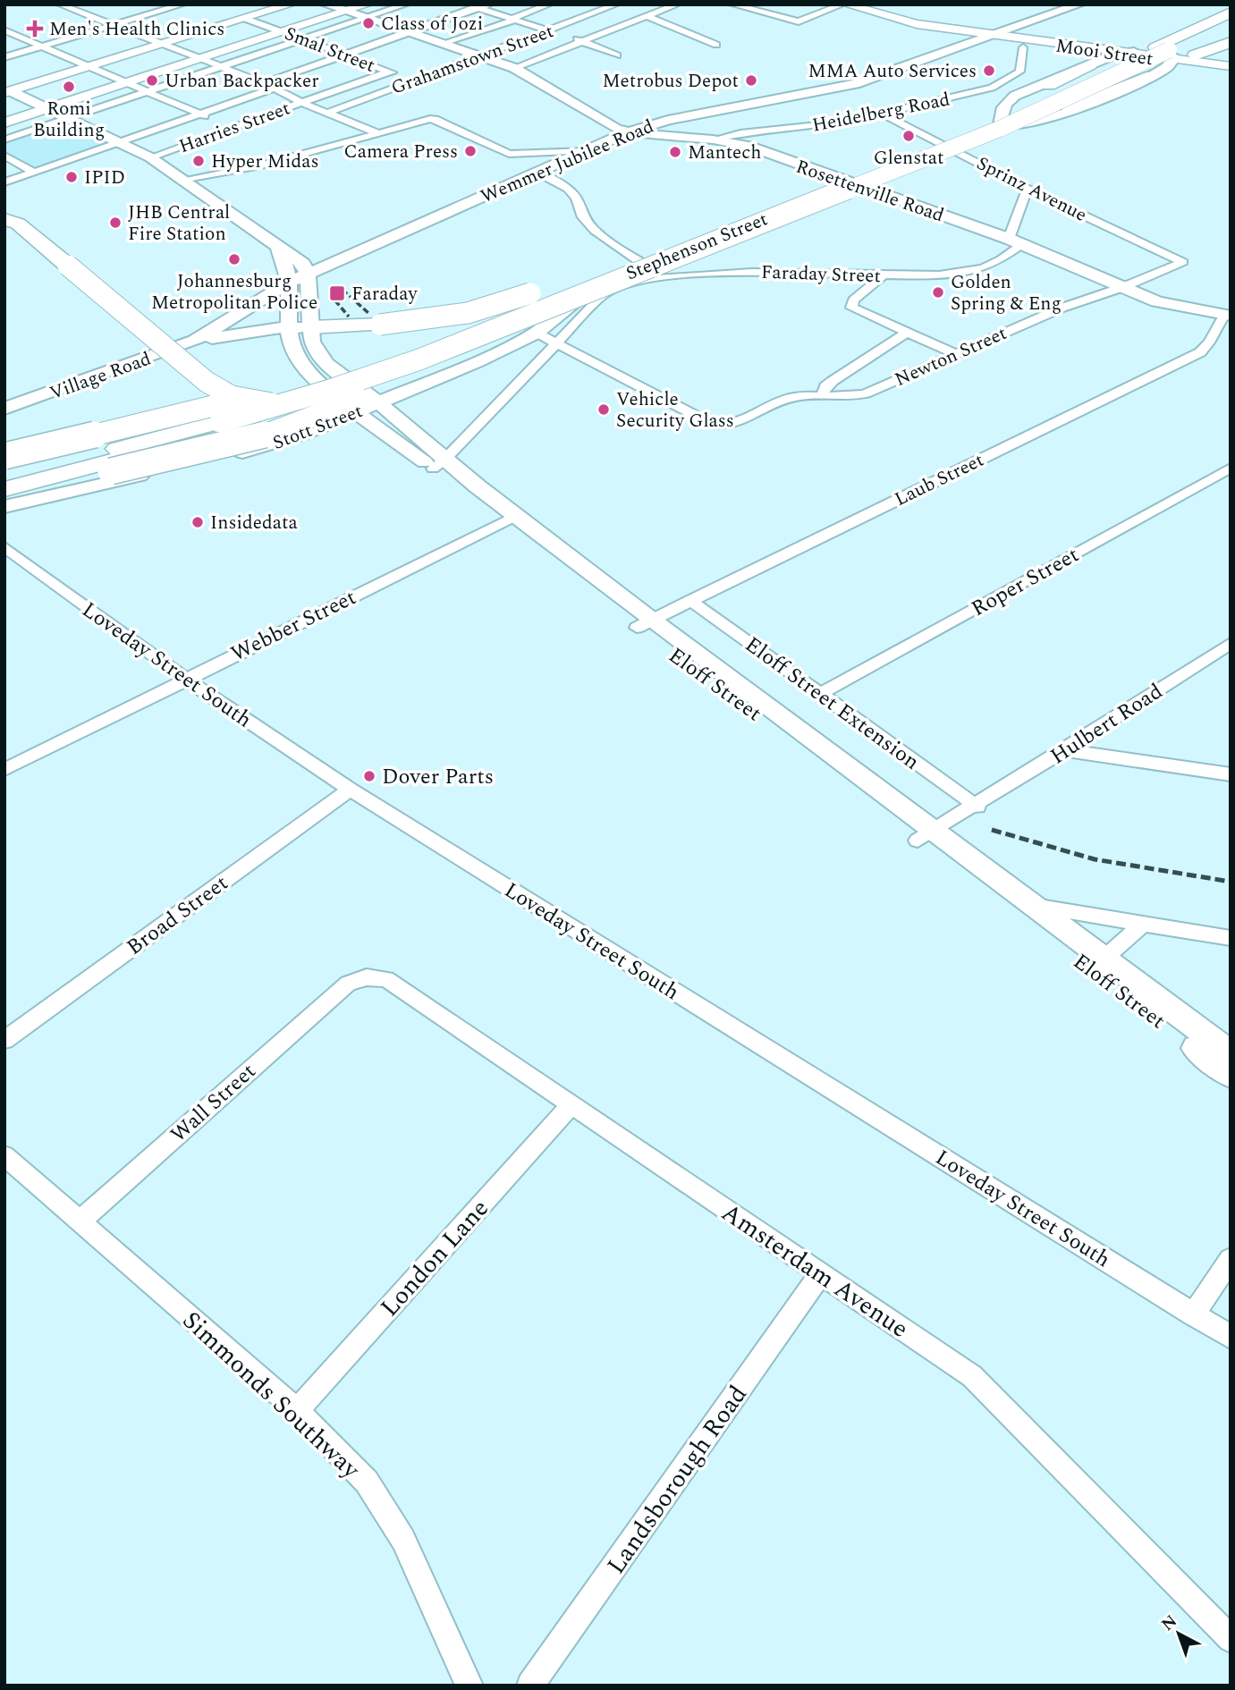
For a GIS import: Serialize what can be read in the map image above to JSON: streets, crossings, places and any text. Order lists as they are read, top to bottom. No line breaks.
{"streets":{"main road":["Mooi Street"],"street":["Smal Street","Grahamstown Street","Heidelberg Road","Harries Street","Wemmer Jubilee Road","Sprinz Avenue","Rosettenville Road","Stephenson Street","Faraday Street","Newton Street","Village Road","Stott Street","Laub Street","Roper Street","Webber Street","Loveday Street South","Eloff Street","Eloff Street Extension","Hulbert Road","Broad Street","Wall Street","London Lane","Amsterdam Avenue","Simmonds Southway","Landsborough Road"]},"crossings":[["Smal Street","Grahamstown Street"],["Smal Street","Harries Street"],["Mooi Street","Wemmer Jubilee Road"],["Mooi Street","Stephenson Street"],["Grahamstown Street","Rosettenville Road"],["Heidelberg Road","Sprinz Avenue"],["Heidelberg Road","Rosettenville Road"],["Wemmer Jubilee Road","Rosettenville Road"],["Wemmer Jubilee Road","Village Road"],["Wemmer Jubilee Road","Eloff Street"],["Sprinz Avenue","Stephenson Street"],["Sprinz Avenue","Newton Street"],["Rosettenville Road","Stephenson Street"],["Rosettenville Road","Faraday Street"],["Rosettenville Road","Newton Street"],["Rosettenville Road","Laub Street"],["Stephenson Street","Faraday Street"],["Stephenson Street","Newton Street"],["Stephenson Street","Stott Street"],["Stephenson Street","Eloff Street"],["Faraday Street","Stott Street"],["Newton Street","Stott Street"],["Stott Street","Eloff Street"],["Laub Street","Eloff Street"],["Laub Street","Eloff Street Extension"],["Roper Street","Eloff Street Extension"],["Webber Street","Loveday Street South"],["Webber Street","Eloff Street"],["Loveday Street South","Broad Street"],["Eloff Street","Hulbert Road"],["Eloff Street Extension","Hulbert Road"],["Wall Street","Amsterdam Avenue"],["Wall Street","Simmonds Southway"],["London Lane","Amsterdam Avenue"],["London Lane","Simmonds Southway"],["Amsterdam Avenue","Landsborough Road"]],"places":{"other":["Class of Jozi","MMA Auto Services","Urban Backpacker","Metrobus Depot","Romi Building","Glenstat","Camera Press","Mantech","Hyper Midas","IPID","JHB Central Fire Station","Johannesburg Metropolitan Police","Golden Spring & Eng","Vehicle Security Glass","Insidedata","Dover Parts"],"health":["Men's Health Clinics"],"transit":["Faraday"]},"north":"top left"}
